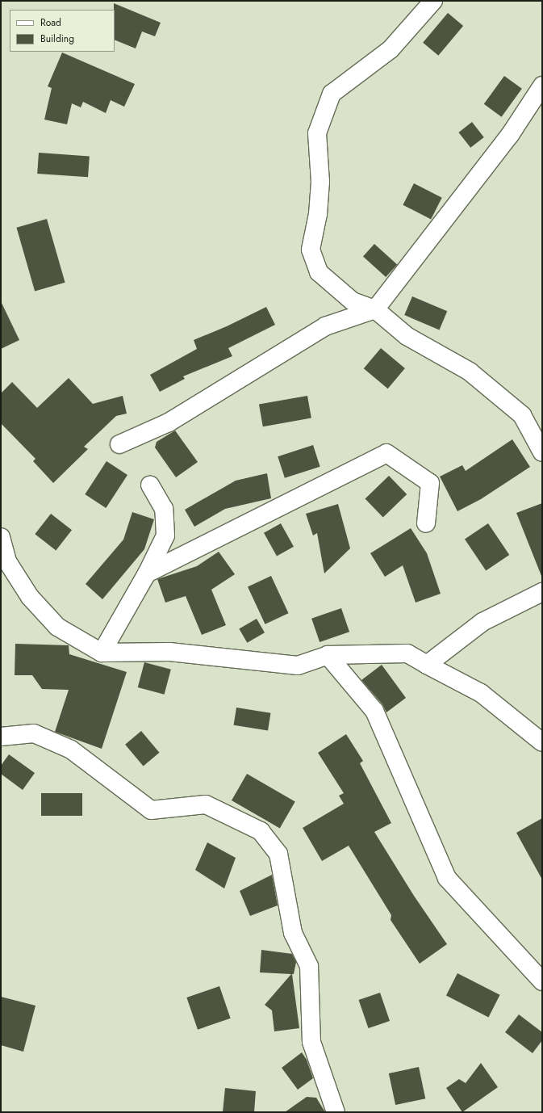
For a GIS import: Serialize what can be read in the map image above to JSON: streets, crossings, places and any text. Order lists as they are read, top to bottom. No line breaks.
{"legend":["Road","Building"]}
